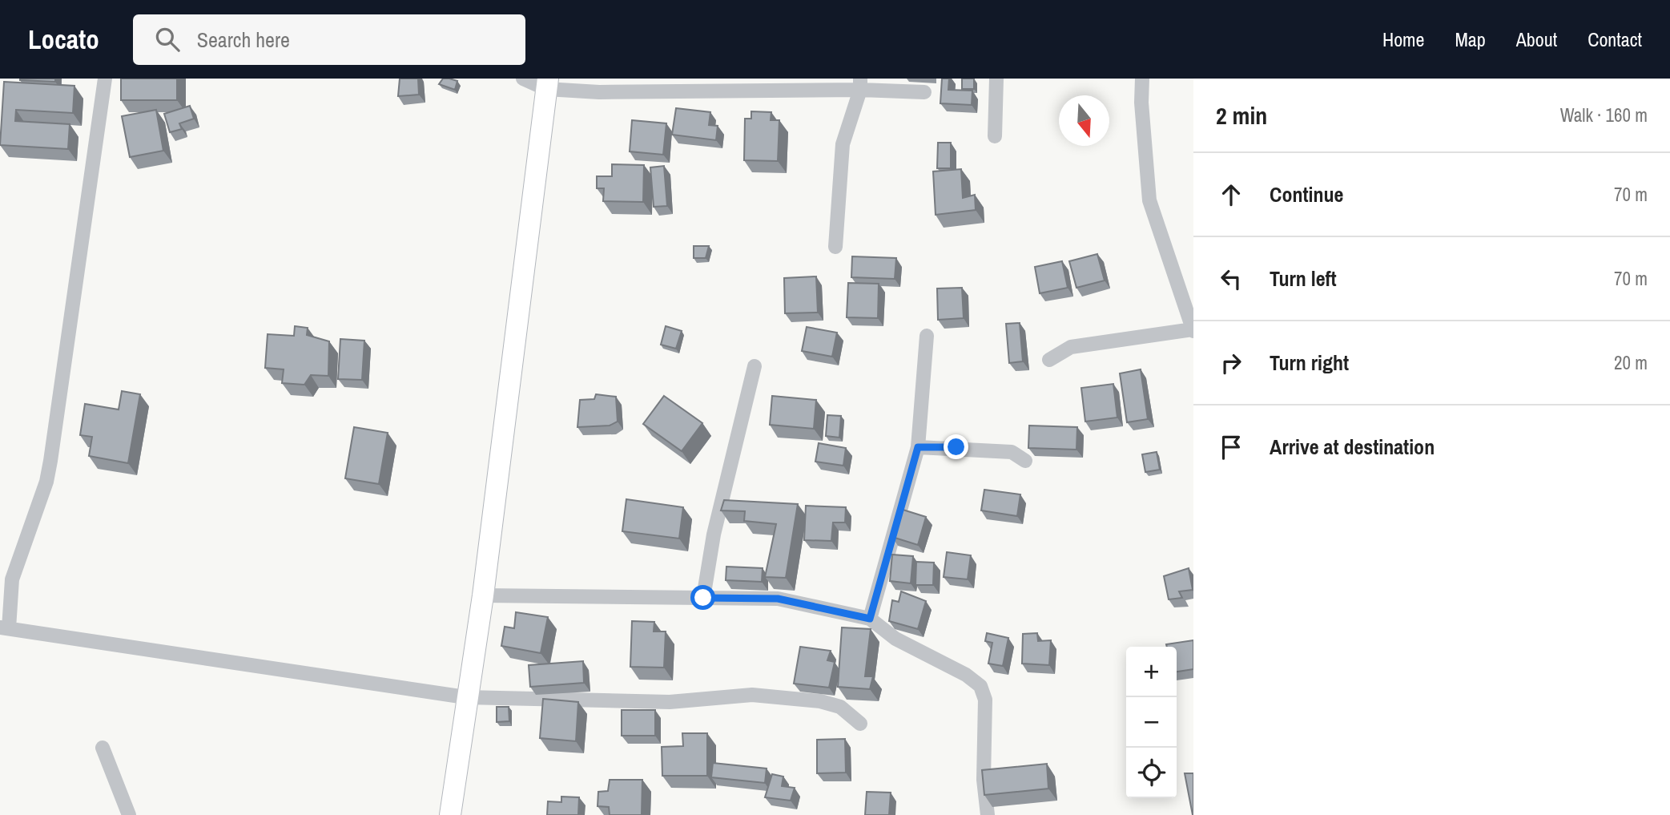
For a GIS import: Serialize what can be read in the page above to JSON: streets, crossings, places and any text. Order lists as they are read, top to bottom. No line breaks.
{"north":"bottom","page":{"header":"Locato","search":"Search here","nav":["Home","Map","About","Contact"],"heading":["2 min","Walk · 160 m"],"list":[["Continue","70 m"],["Turn left","70 m"],["Turn right","20 m"],"Arrive at destination"],"map_buttons":["+","−"]}}
